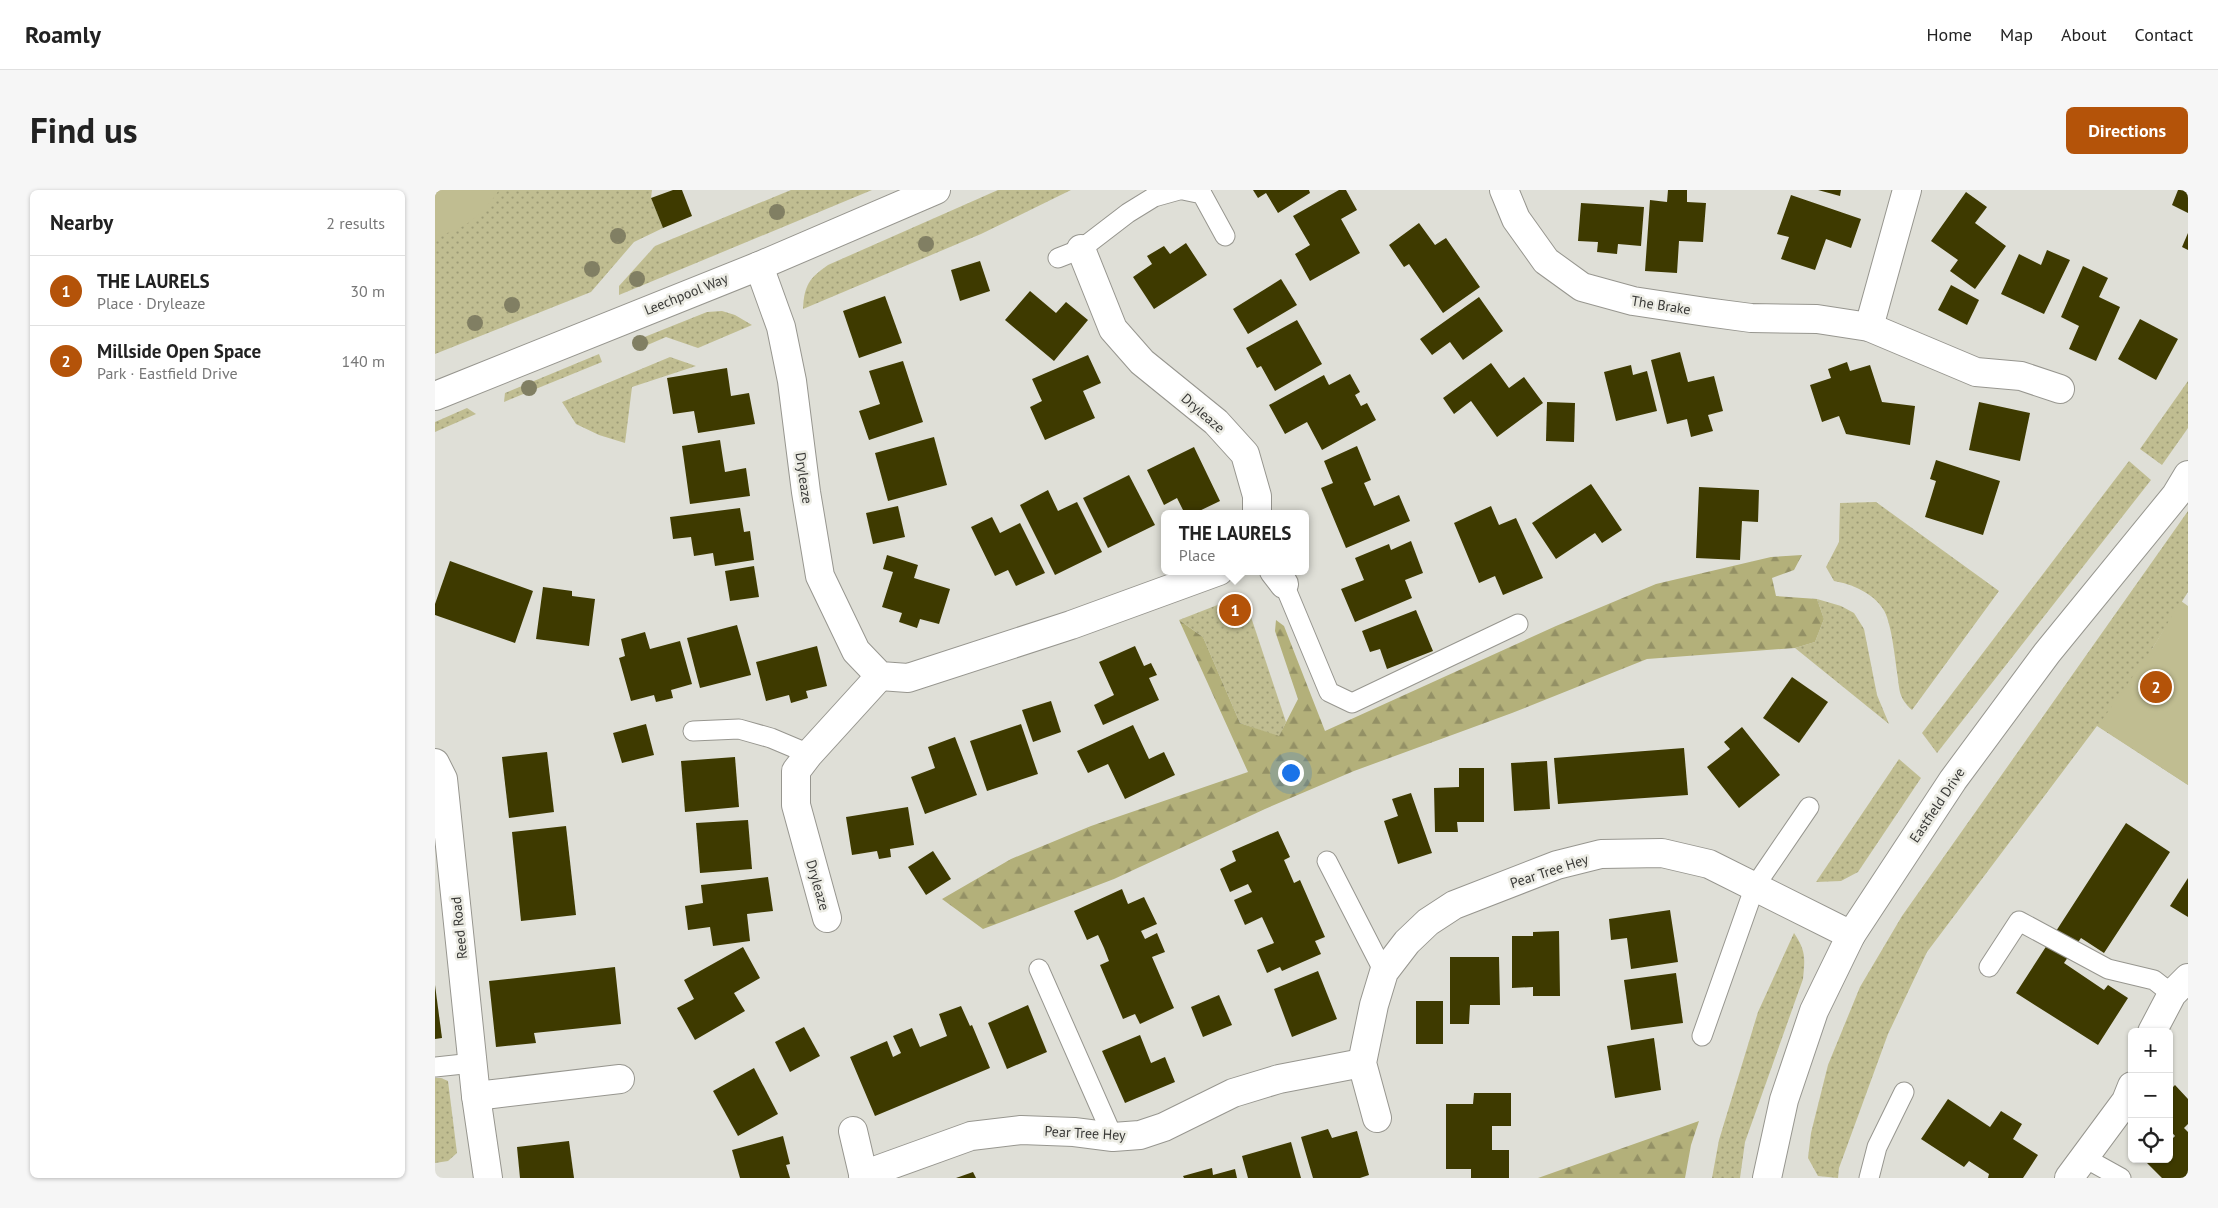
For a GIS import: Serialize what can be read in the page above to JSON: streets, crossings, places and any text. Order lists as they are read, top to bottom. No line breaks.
{"streets":{"street":["Leechpool Way","The Brake","Dryleaze","Eastfield Drive","Pear Tree Hey","Reed Road"]},"crossings":[["Leechpool Way","Dryleaze"],["Eastfield Drive","Pear Tree Hey"]],"page":{"header":"Roamly","nav":["Home","Map","About","Contact"],"title":"Find us","buttons":"Directions","heading":["Nearby","2 results"],"list":[{"mark":"1","name":"THE LAURELS","note":"Place · Dryleaze","value":"30 m"},{"mark":"2","name":"Millside Open Space","note":"Park · Eastfield Drive","value":"140 m"}],"popup":["THE LAURELS","Place"],"pins":["1","2"],"map_buttons":["+","−"]}}
